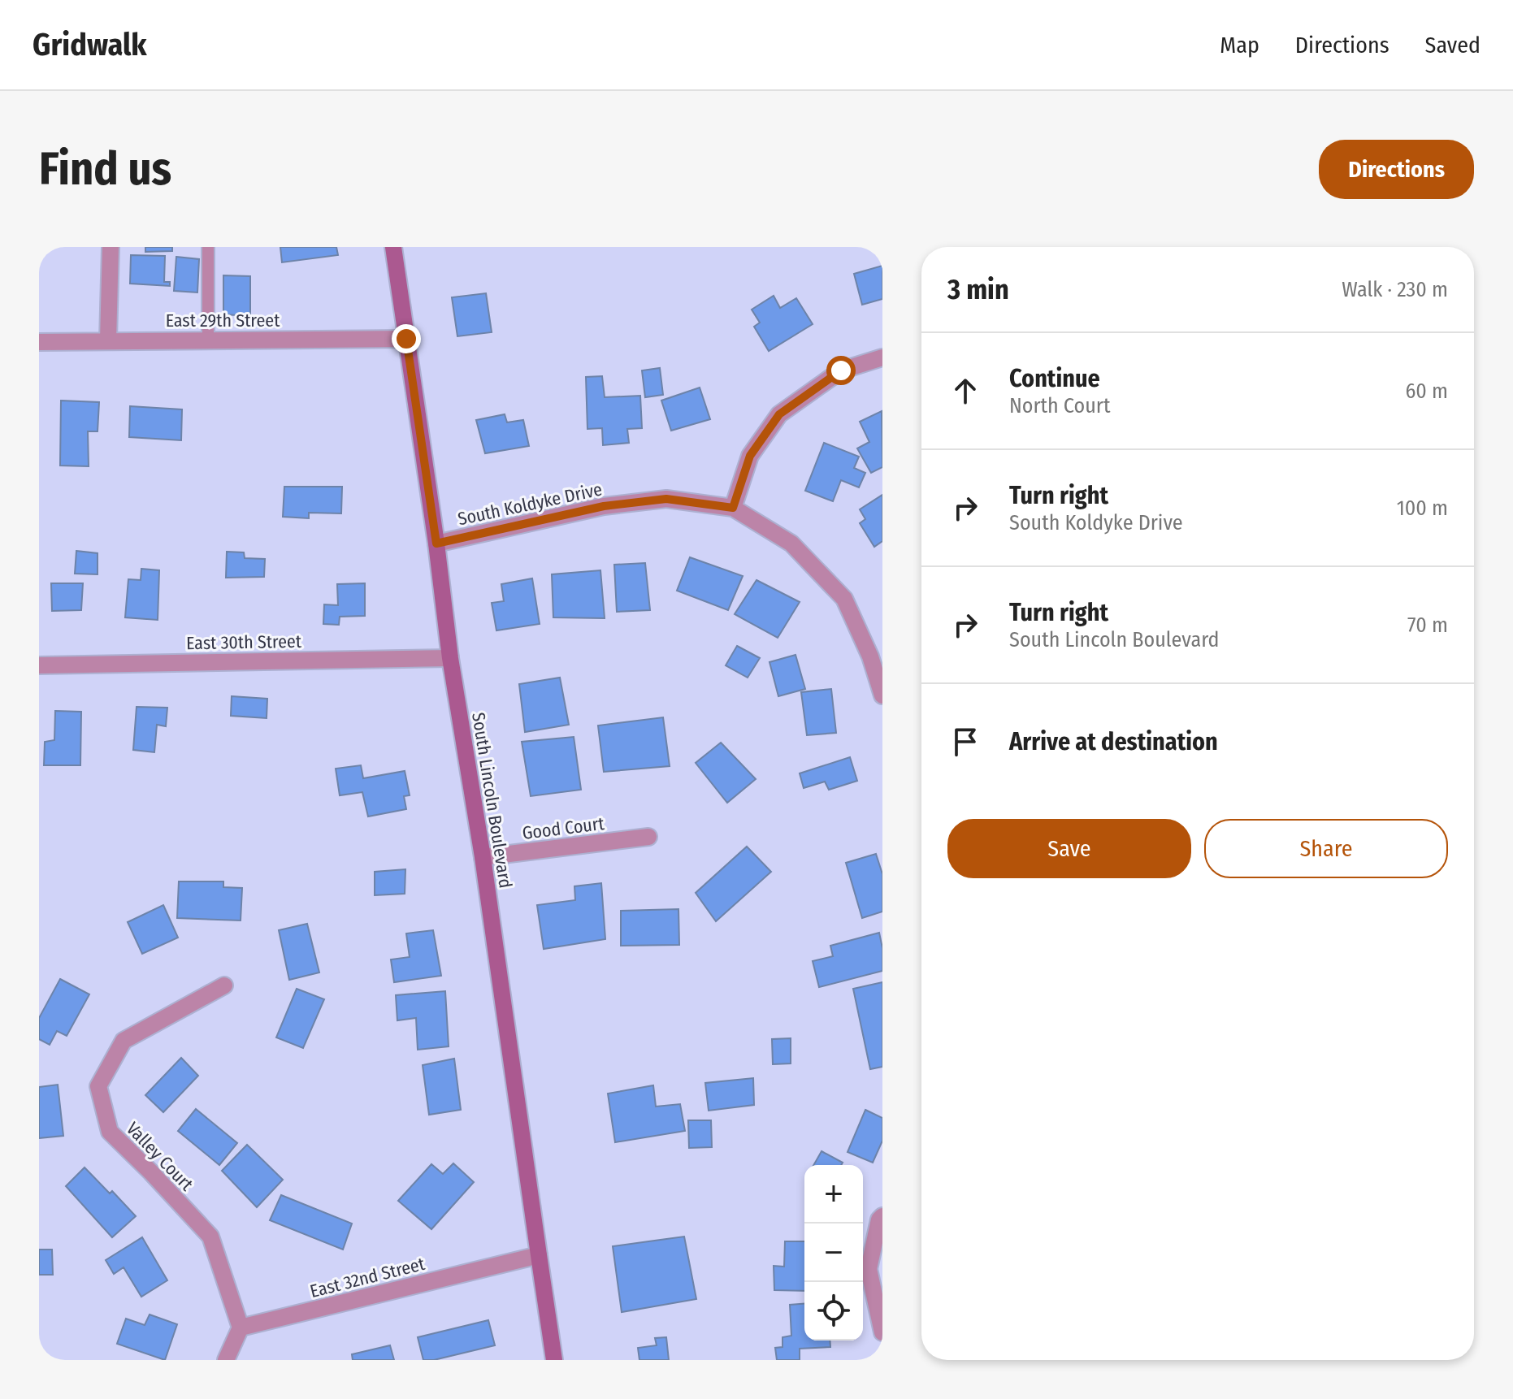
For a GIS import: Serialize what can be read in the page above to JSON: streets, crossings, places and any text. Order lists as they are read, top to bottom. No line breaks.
{"streets":{"street":["East 29th Street","South Koldyke Drive","East 30th Street","South Lincoln Boulevard","Good Court","Valley Court","East 32nd Street"]},"crossings":[["East 29th Street","South Lincoln Boulevard"],["South Koldyke Drive","South Lincoln Boulevard"],["East 30th Street","South Lincoln Boulevard"],["South Lincoln Boulevard","Good Court"],["South Lincoln Boulevard","East 32nd Street"],["Valley Court","East 32nd Street"]],"page":{"header":"Gridwalk","nav":["Map","Directions","Saved"],"buttons":["Directions",["Save","Share"]],"title":"Find us","heading":["3 min","Walk · 230 m"],"list":[["Continue","North Court","60 m"],["Turn right","South Koldyke Drive","100 m"],["Turn right","South Lincoln Boulevard","70 m"],"Arrive at destination"],"map_buttons":["+","−"]}}
